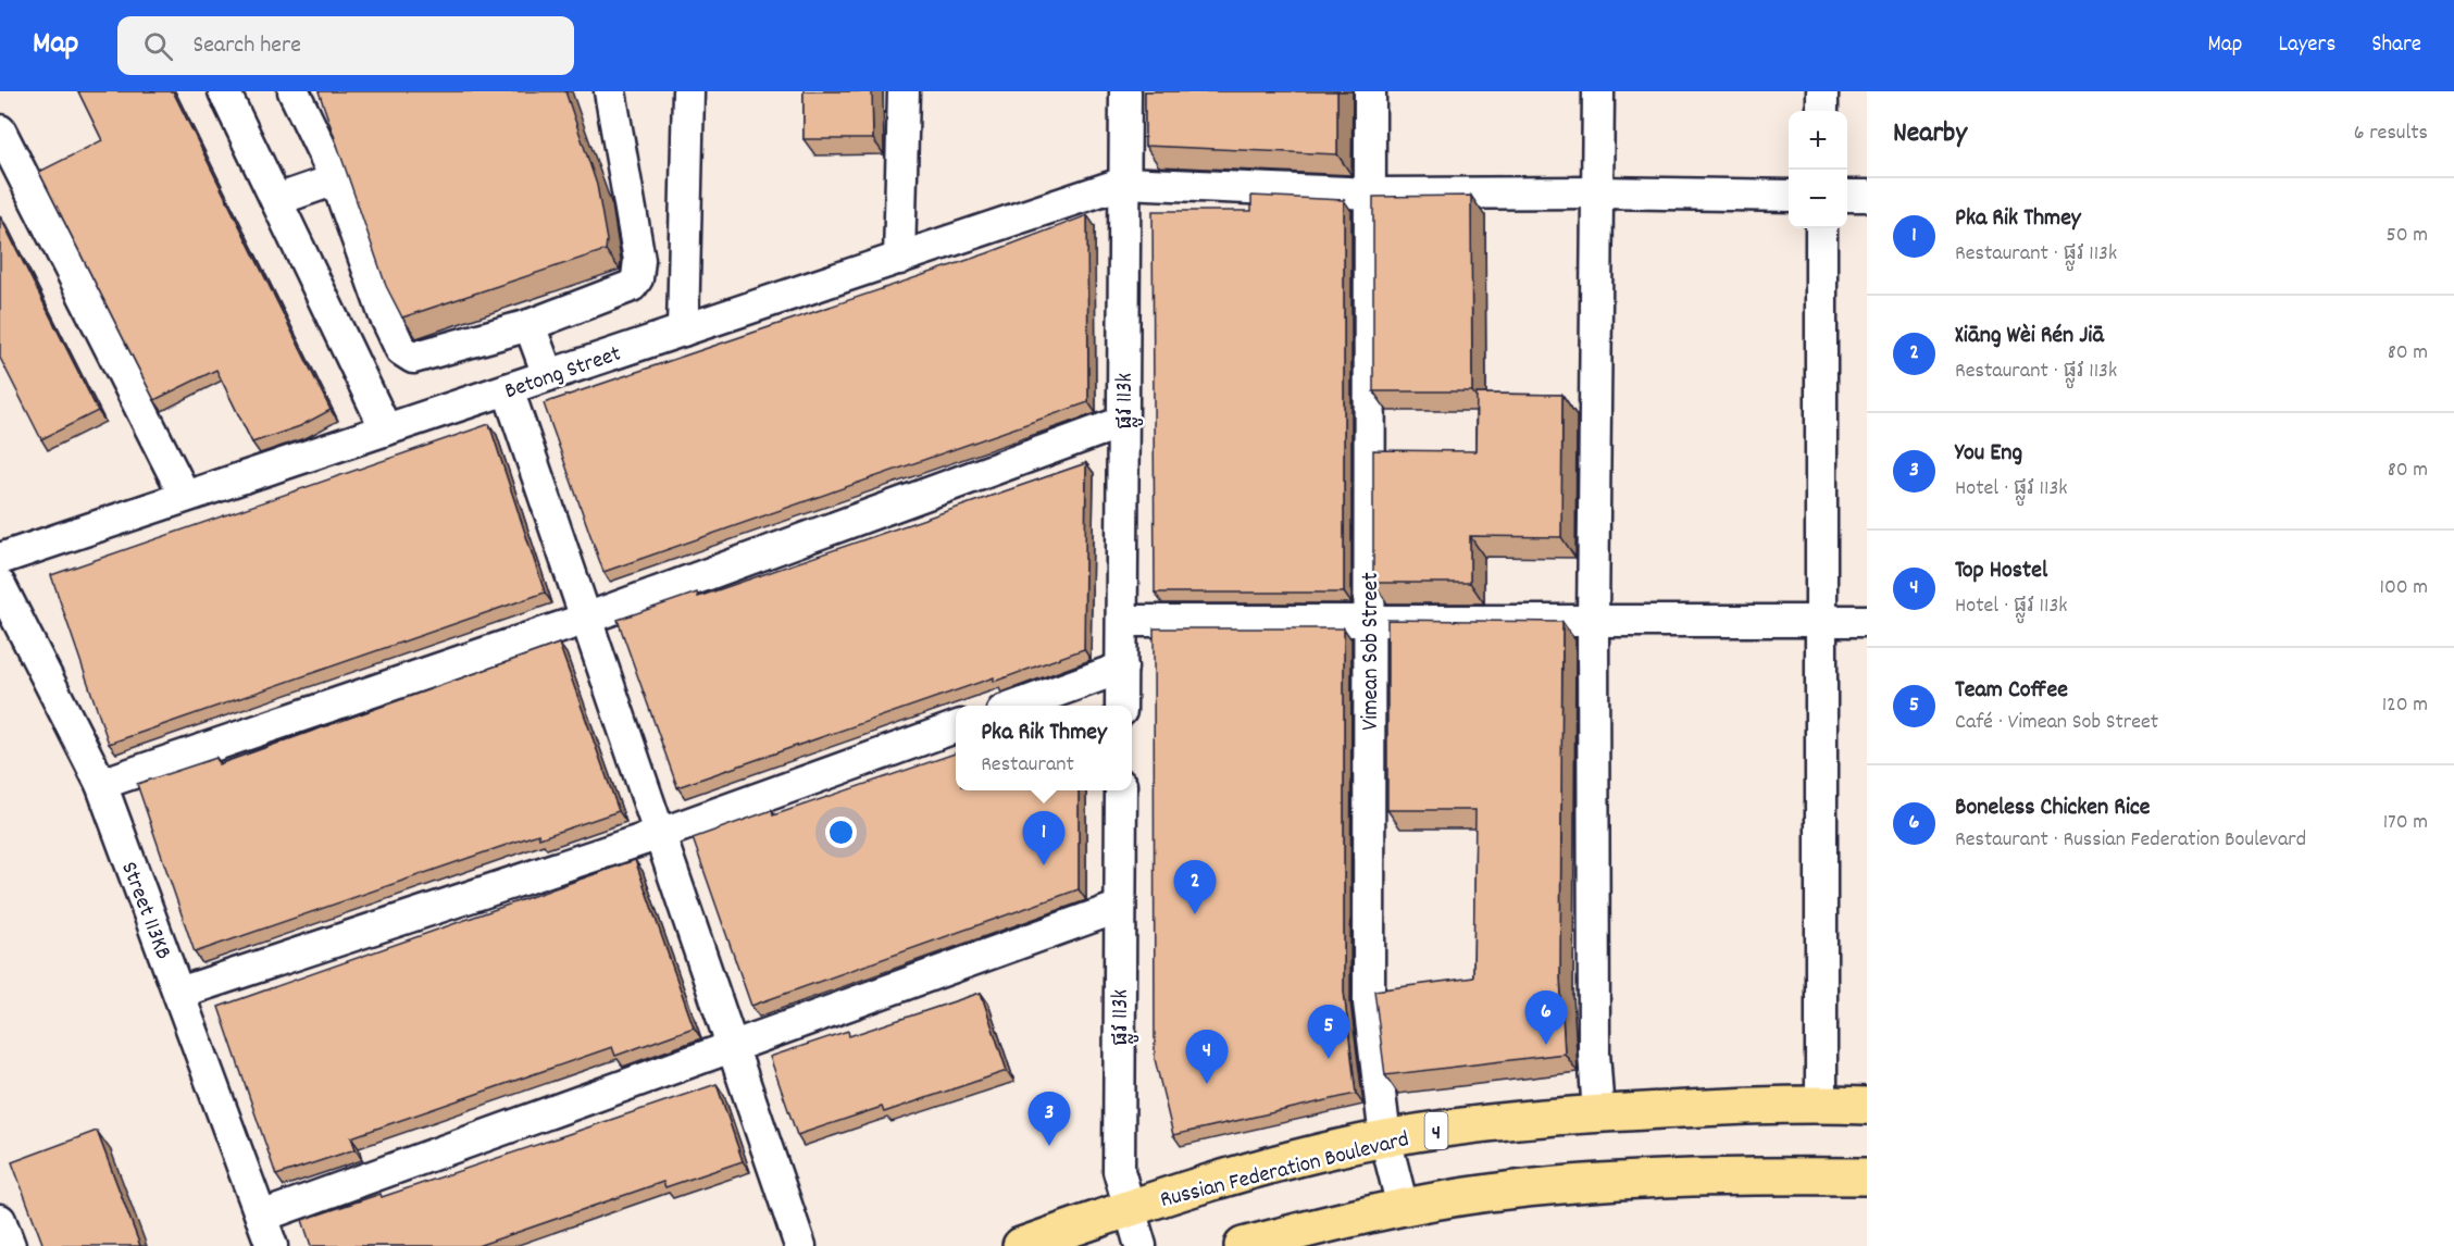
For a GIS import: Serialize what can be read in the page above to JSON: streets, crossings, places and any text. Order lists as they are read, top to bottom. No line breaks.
{"streets":{"highway":["4","Russian Federation Boulevard"],"street":["Betong Street","ផ្លូវ 113k","Vimean Sob Street","Street 113KB"]},"crossings":[["Betong Street","ផ្លូវ 113k"],["ផ្លូវ 113k","Russian Federation Boulevard"],["Vimean Sob Street","Russian Federation Boulevard"]],"page":{"header":"Map","search":"Search here","nav":["Map","Layers","Share"],"heading":["Nearby","6 results"],"map_buttons":["+","−"],"list":[{"mark":"1","name":"Pka Rik Thmey","note":"Restaurant · ផ្លូវ 113k","value":"50 m"},{"mark":"2","name":"Xiāng Wèi Rén Jiā","note":"Restaurant · ផ្លូវ 113k","value":"80 m"},{"mark":"3","name":"You Eng","note":"Hotel · ផ្លូវ 113k","value":"80 m"},{"mark":"4","name":"Top Hostel","note":"Hotel · ផ្លូវ 113k","value":"100 m"},{"mark":"5","name":"Team Coffee","note":"Café · Vimean Sob Street","value":"120 m"},{"mark":"6","name":"Boneless Chicken Rice","note":"Restaurant · Russian Federation Boulevard","value":"170 m"}],"popup":["Pka Rik Thmey","Restaurant"],"pins":["1","2","6","5","4","3"]}}
